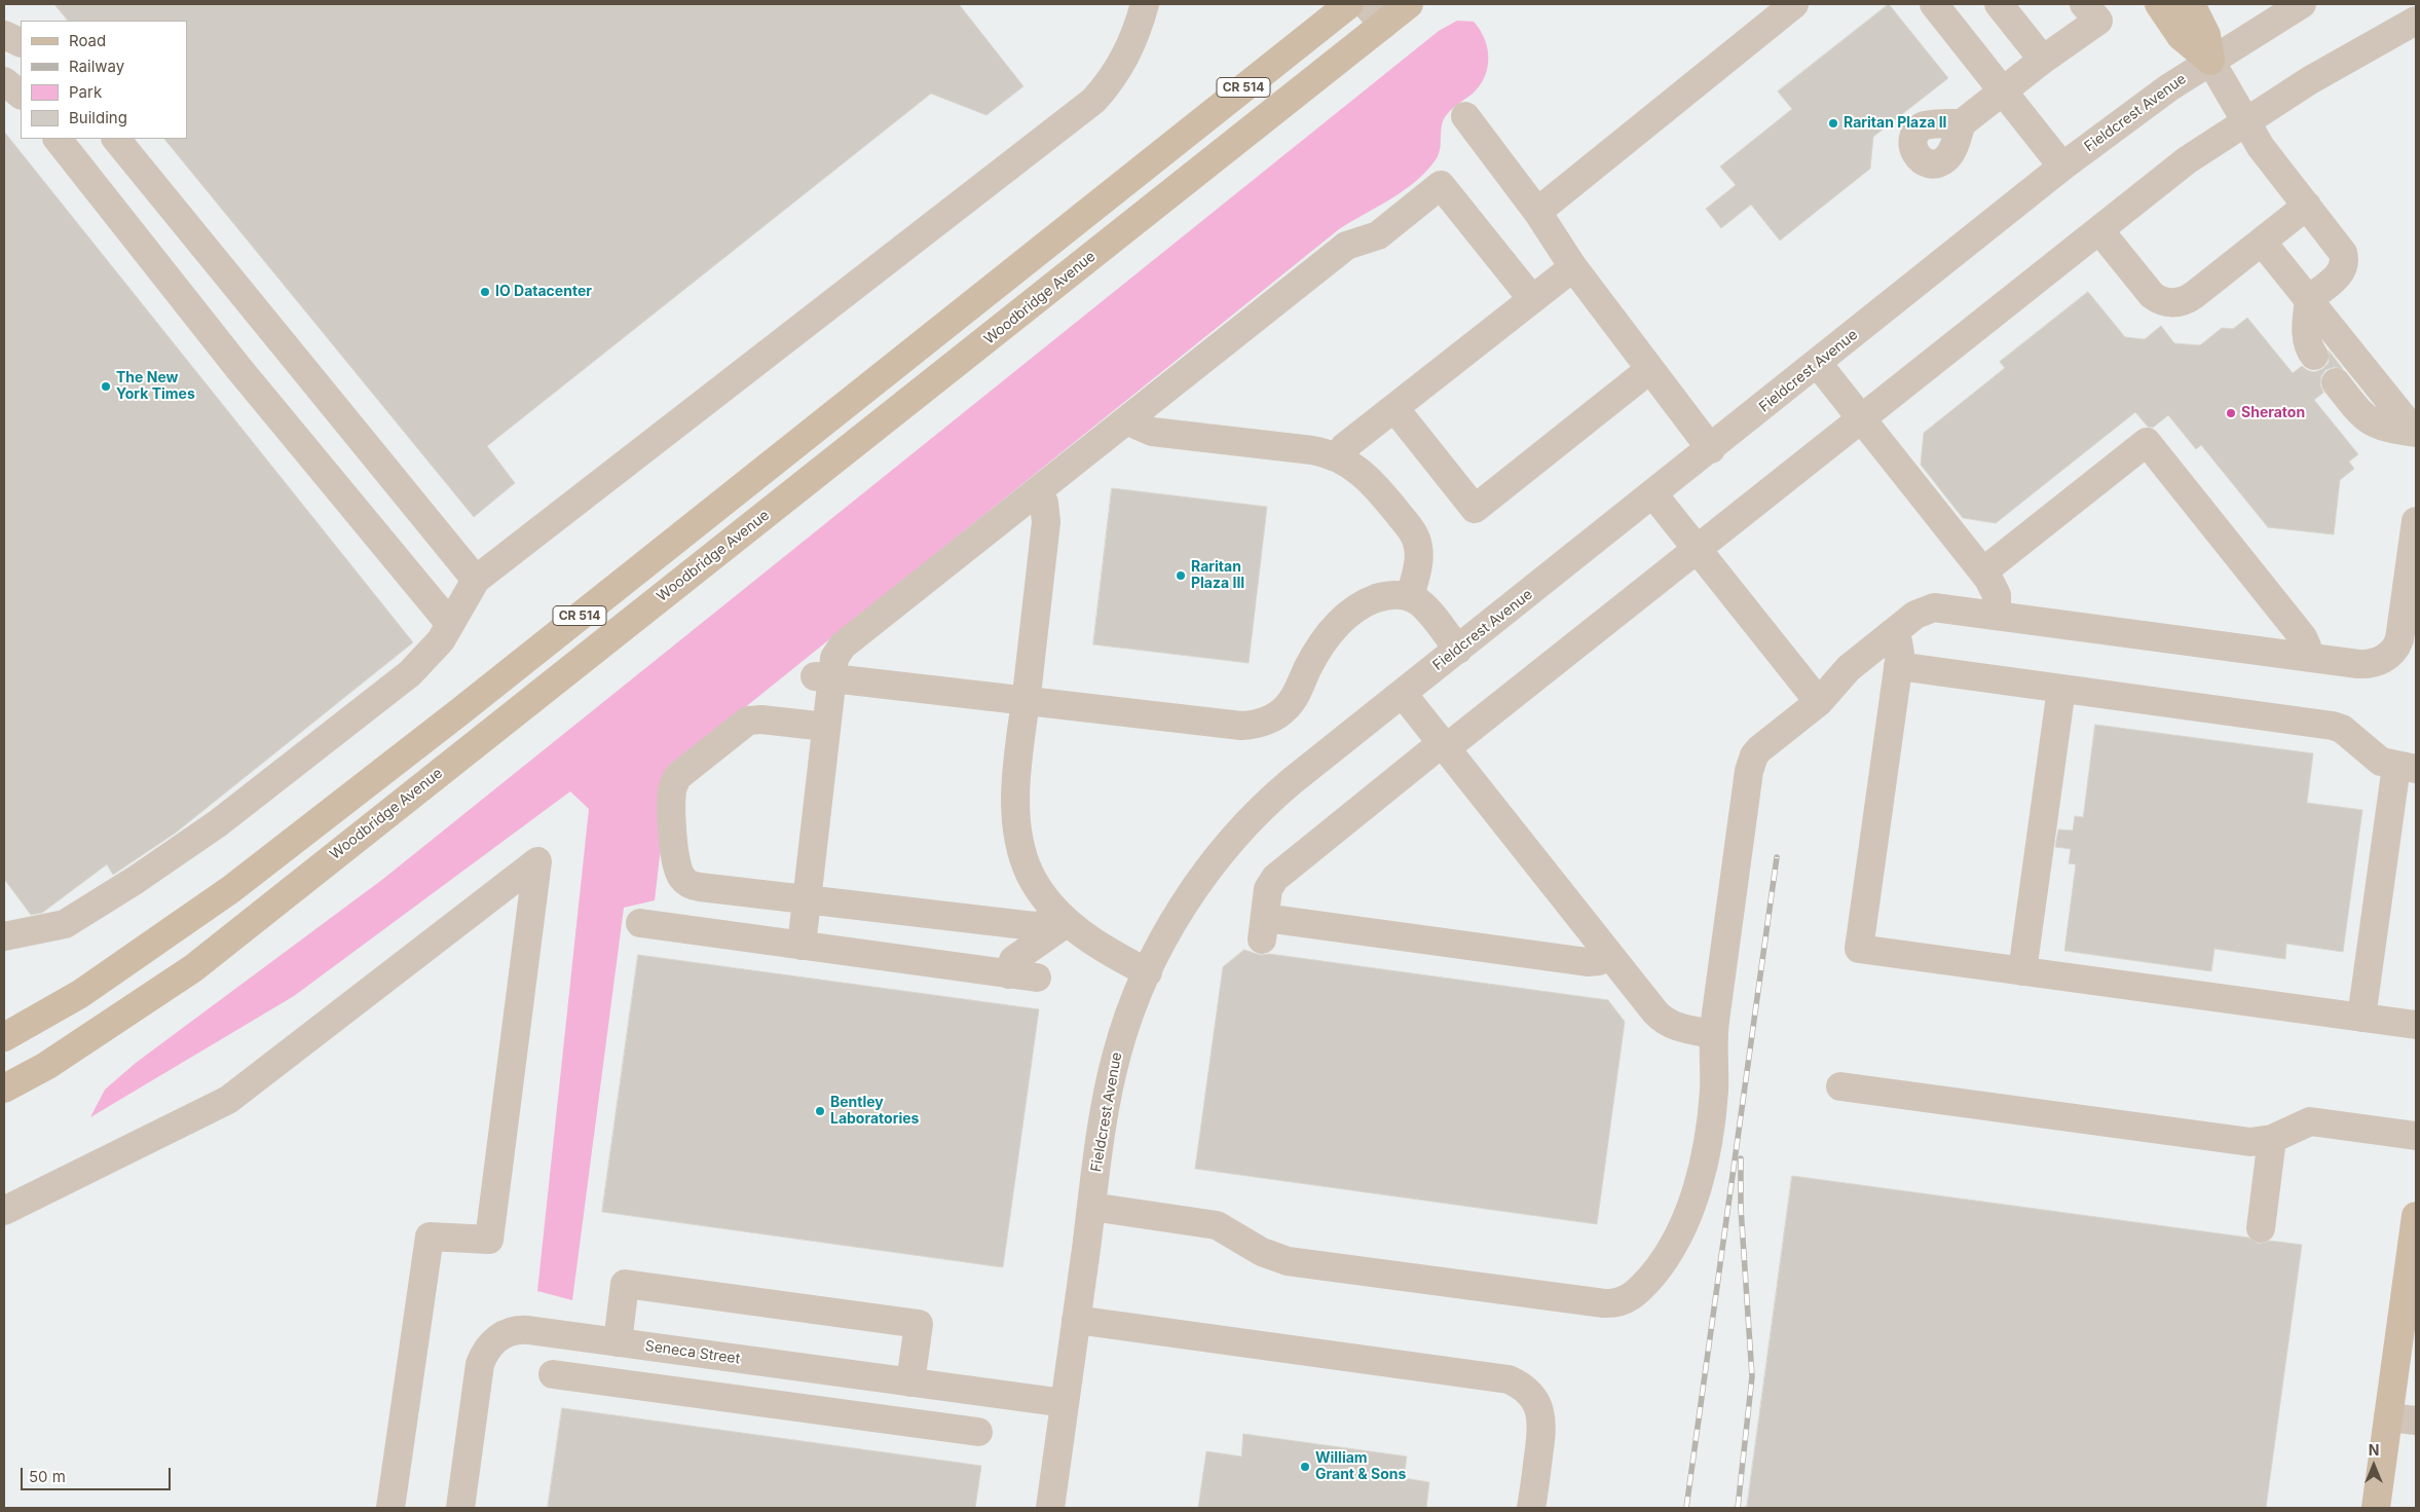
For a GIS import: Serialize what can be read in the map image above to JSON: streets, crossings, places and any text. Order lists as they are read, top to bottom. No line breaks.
{"streets":{"main road":["CR 514","Woodbridge Avenue"],"street":["Fieldcrest Avenue","Seneca Street"]},"crossings":[["Fieldcrest Avenue","Seneca Street"]],"places":["Raritan Plaza II","IO Datacenter","The New York Times","Sheraton","Raritan Plaza III","Bentley Laboratories","William Grant & Sons"],"legend":["Road","Railway","Park","Building"],"scale_bar":"50 m","north":"top"}
